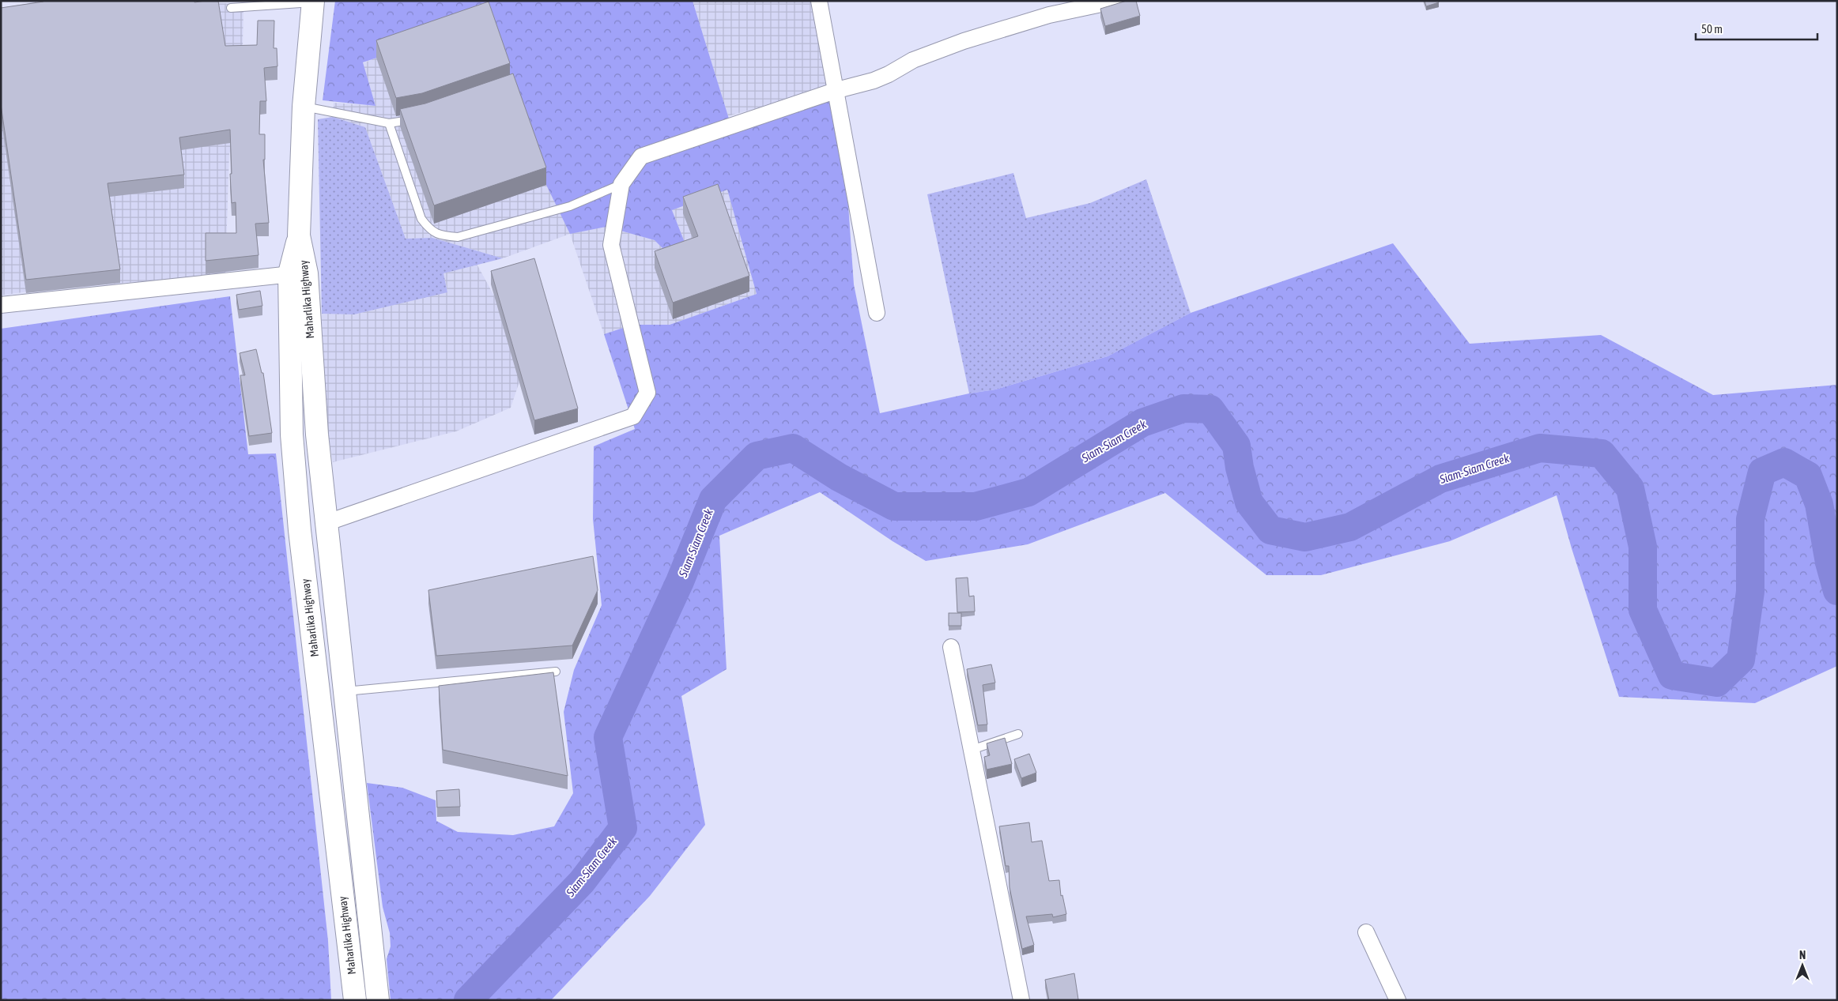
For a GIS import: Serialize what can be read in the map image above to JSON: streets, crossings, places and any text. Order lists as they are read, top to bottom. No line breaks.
{"streets":{"highway":["Maharlika Highway"]},"water":["Siam-Siam Creek"],"scale_bar":"50 m","north":"top"}
